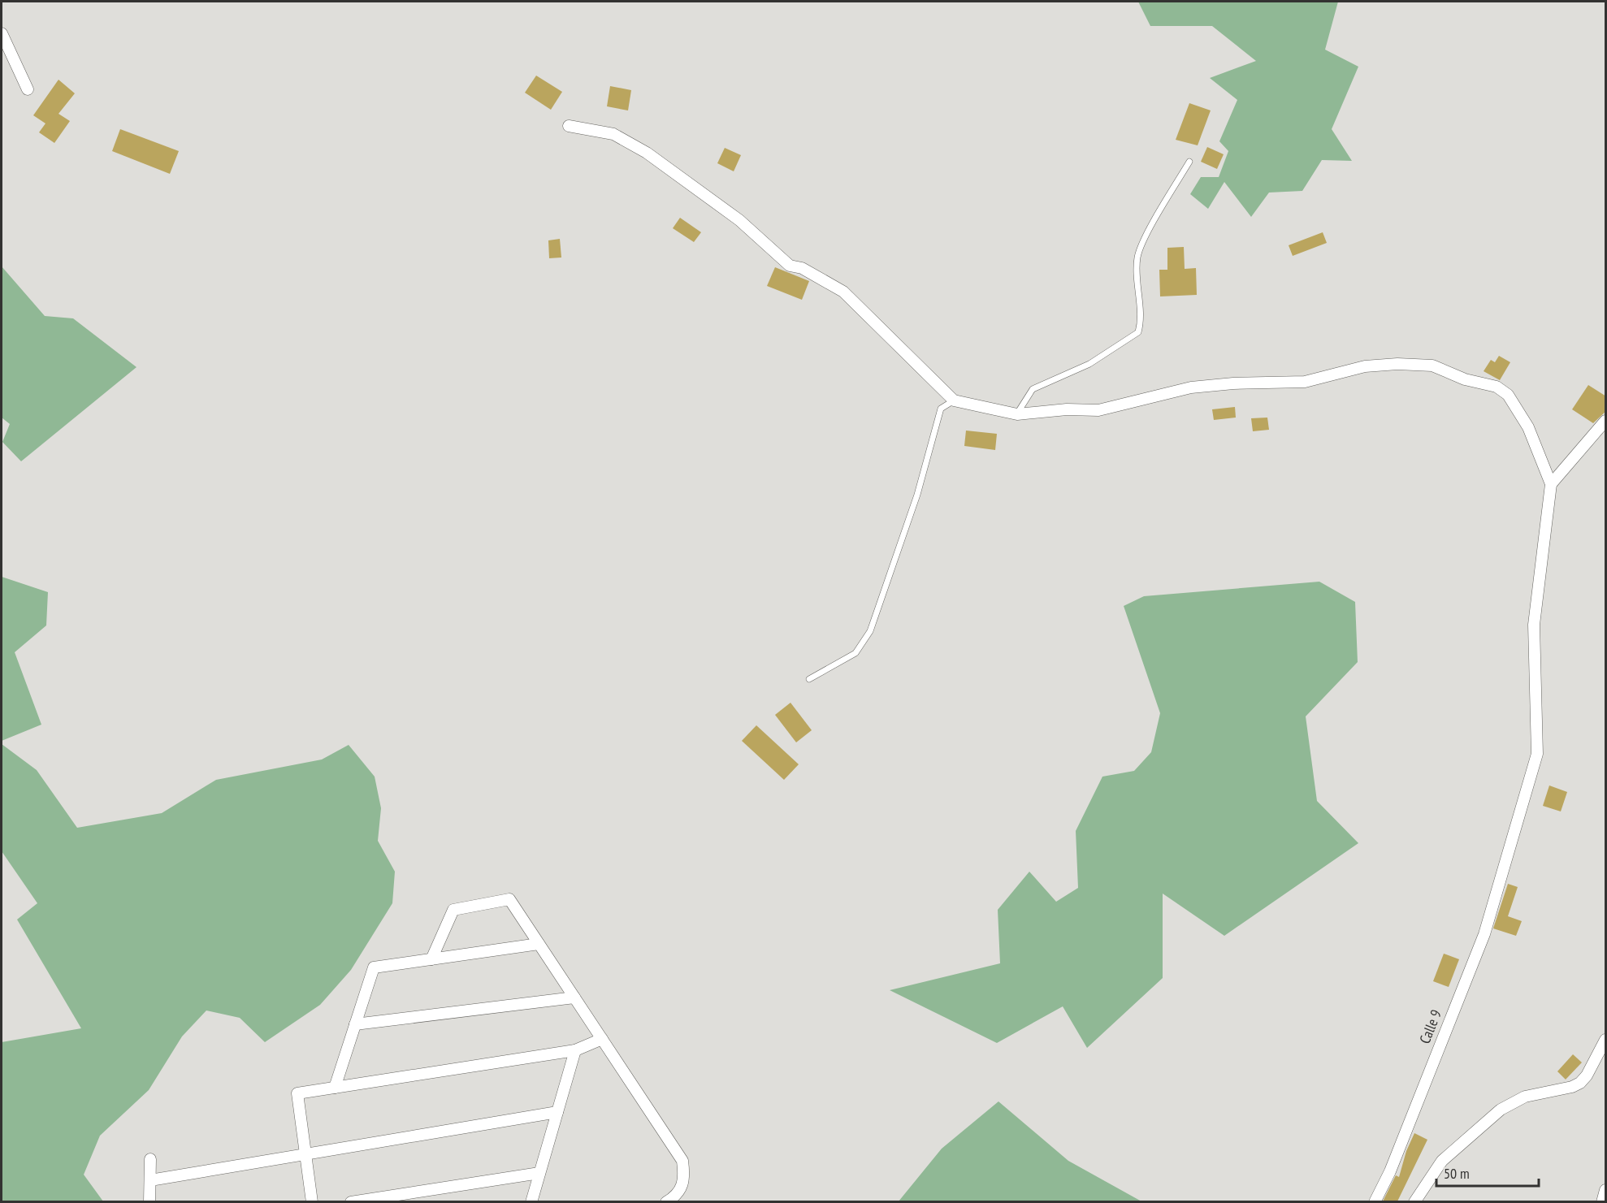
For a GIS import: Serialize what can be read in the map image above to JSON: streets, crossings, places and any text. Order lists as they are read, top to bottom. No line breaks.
{"streets":{"street":["Calle 9"]},"scale_bar":"50 m"}
